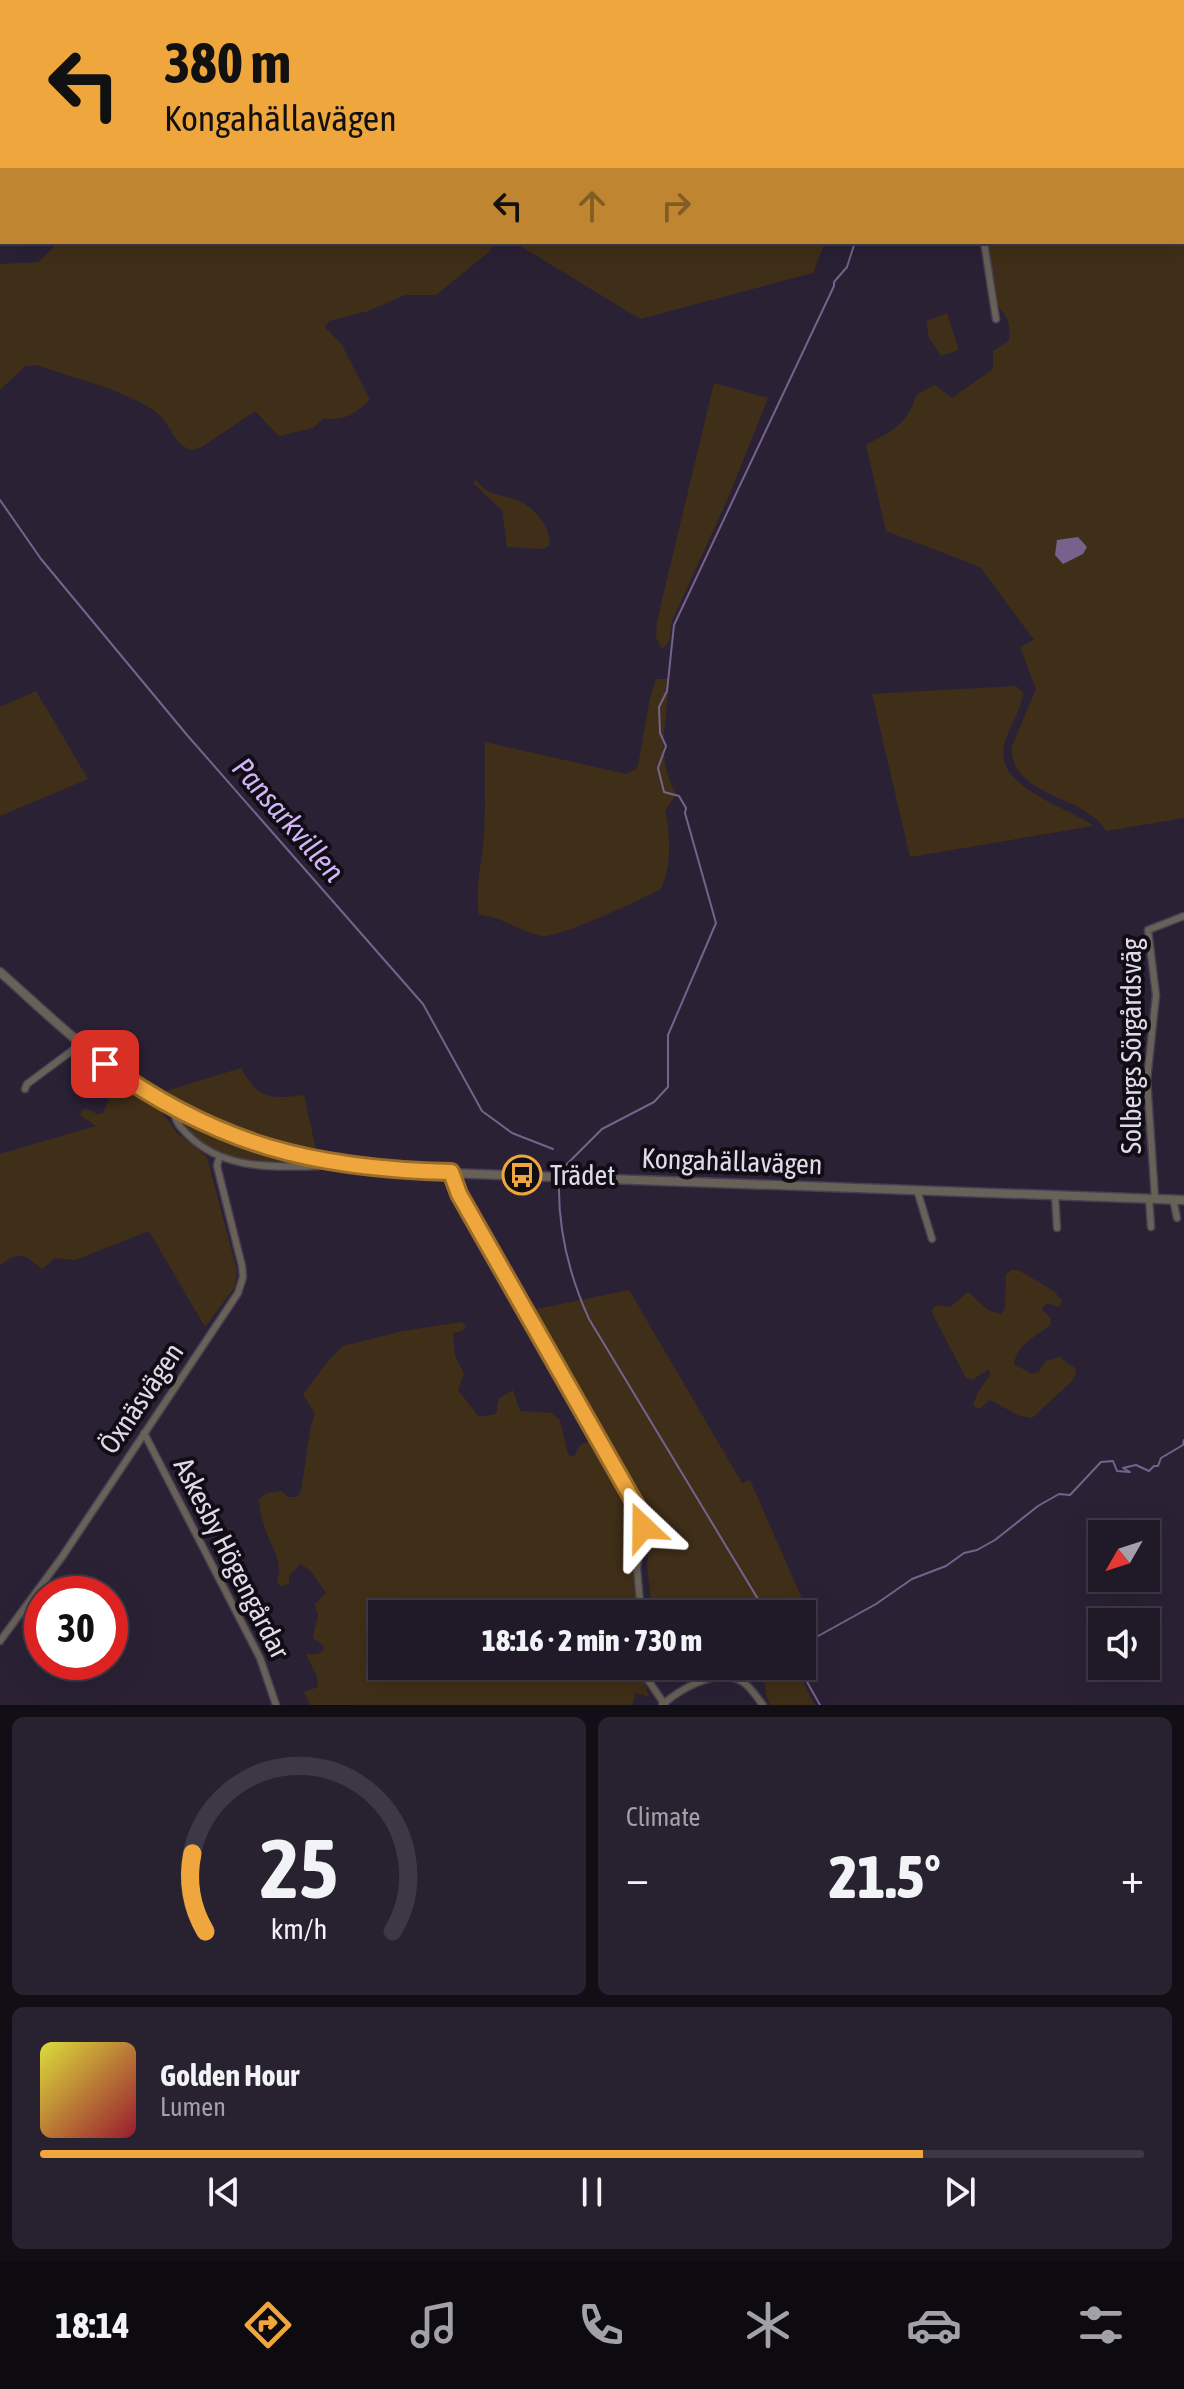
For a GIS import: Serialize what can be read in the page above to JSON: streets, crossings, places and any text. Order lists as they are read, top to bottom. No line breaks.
{"streets":{"street":["Solbergs Sörgårdsväg","Kongahällavägen","Öxnäsvägen","Askesby Högengårdar"]},"crossings":[["Solbergs Sörgårdsväg","Kongahällavägen"],["Öxnäsvägen","Askesby Högengårdar"]],"water":["Pansarkvillen"],"places":{"bus stop":["Trädet"]},"north":"bottom left","page":{"turn":["380 m","Kongahällavägen"],"limit":"30","trip":"18:16 · 2 min · 730 m","tile":"Climate","heat":["−","21.5°","+"],"song":["Golden Hour","Lumen"],"tabs":"18:14","gauge":["25","km/h"]}}
